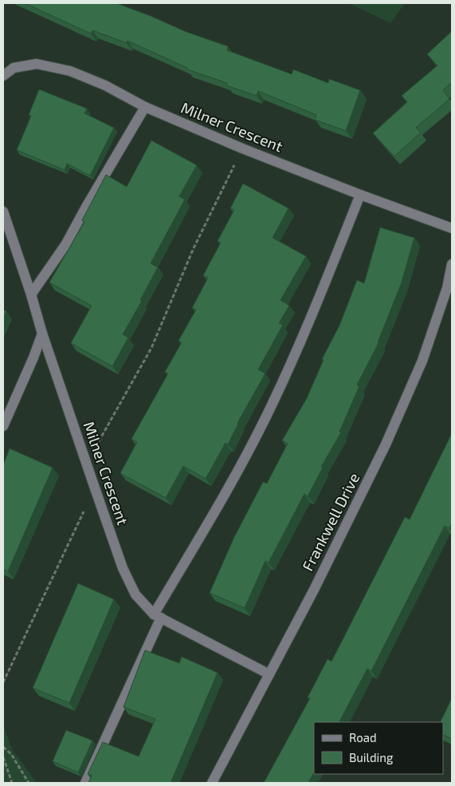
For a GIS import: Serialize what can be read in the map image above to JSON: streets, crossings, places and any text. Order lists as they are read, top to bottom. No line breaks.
{"streets":{"street":["Milner Crescent","Frankwell Drive"]},"crossings":[["Milner Crescent","Frankwell Drive"]],"legend":["Road","Building"]}
